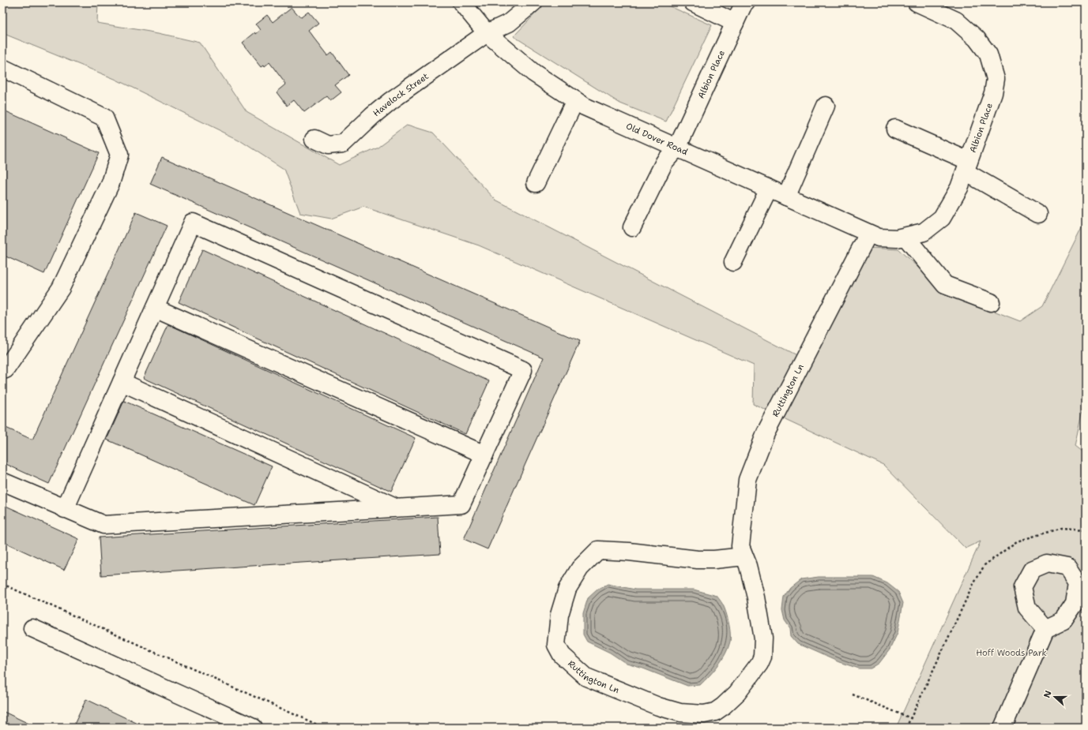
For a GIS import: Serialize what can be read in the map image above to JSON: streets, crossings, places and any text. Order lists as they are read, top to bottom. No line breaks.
{"streets":{"street":["Albion Place","Havelock Street","Old Dover Road","Ruttington Ln"]},"crossings":[["Albion Place","Old Dover Road"],["Albion Place","Ruttington Ln"],["Havelock Street","Old Dover Road"],["Old Dover Road","Ruttington Ln"]],"parks":["Hoff Woods Park"],"north":"left"}
